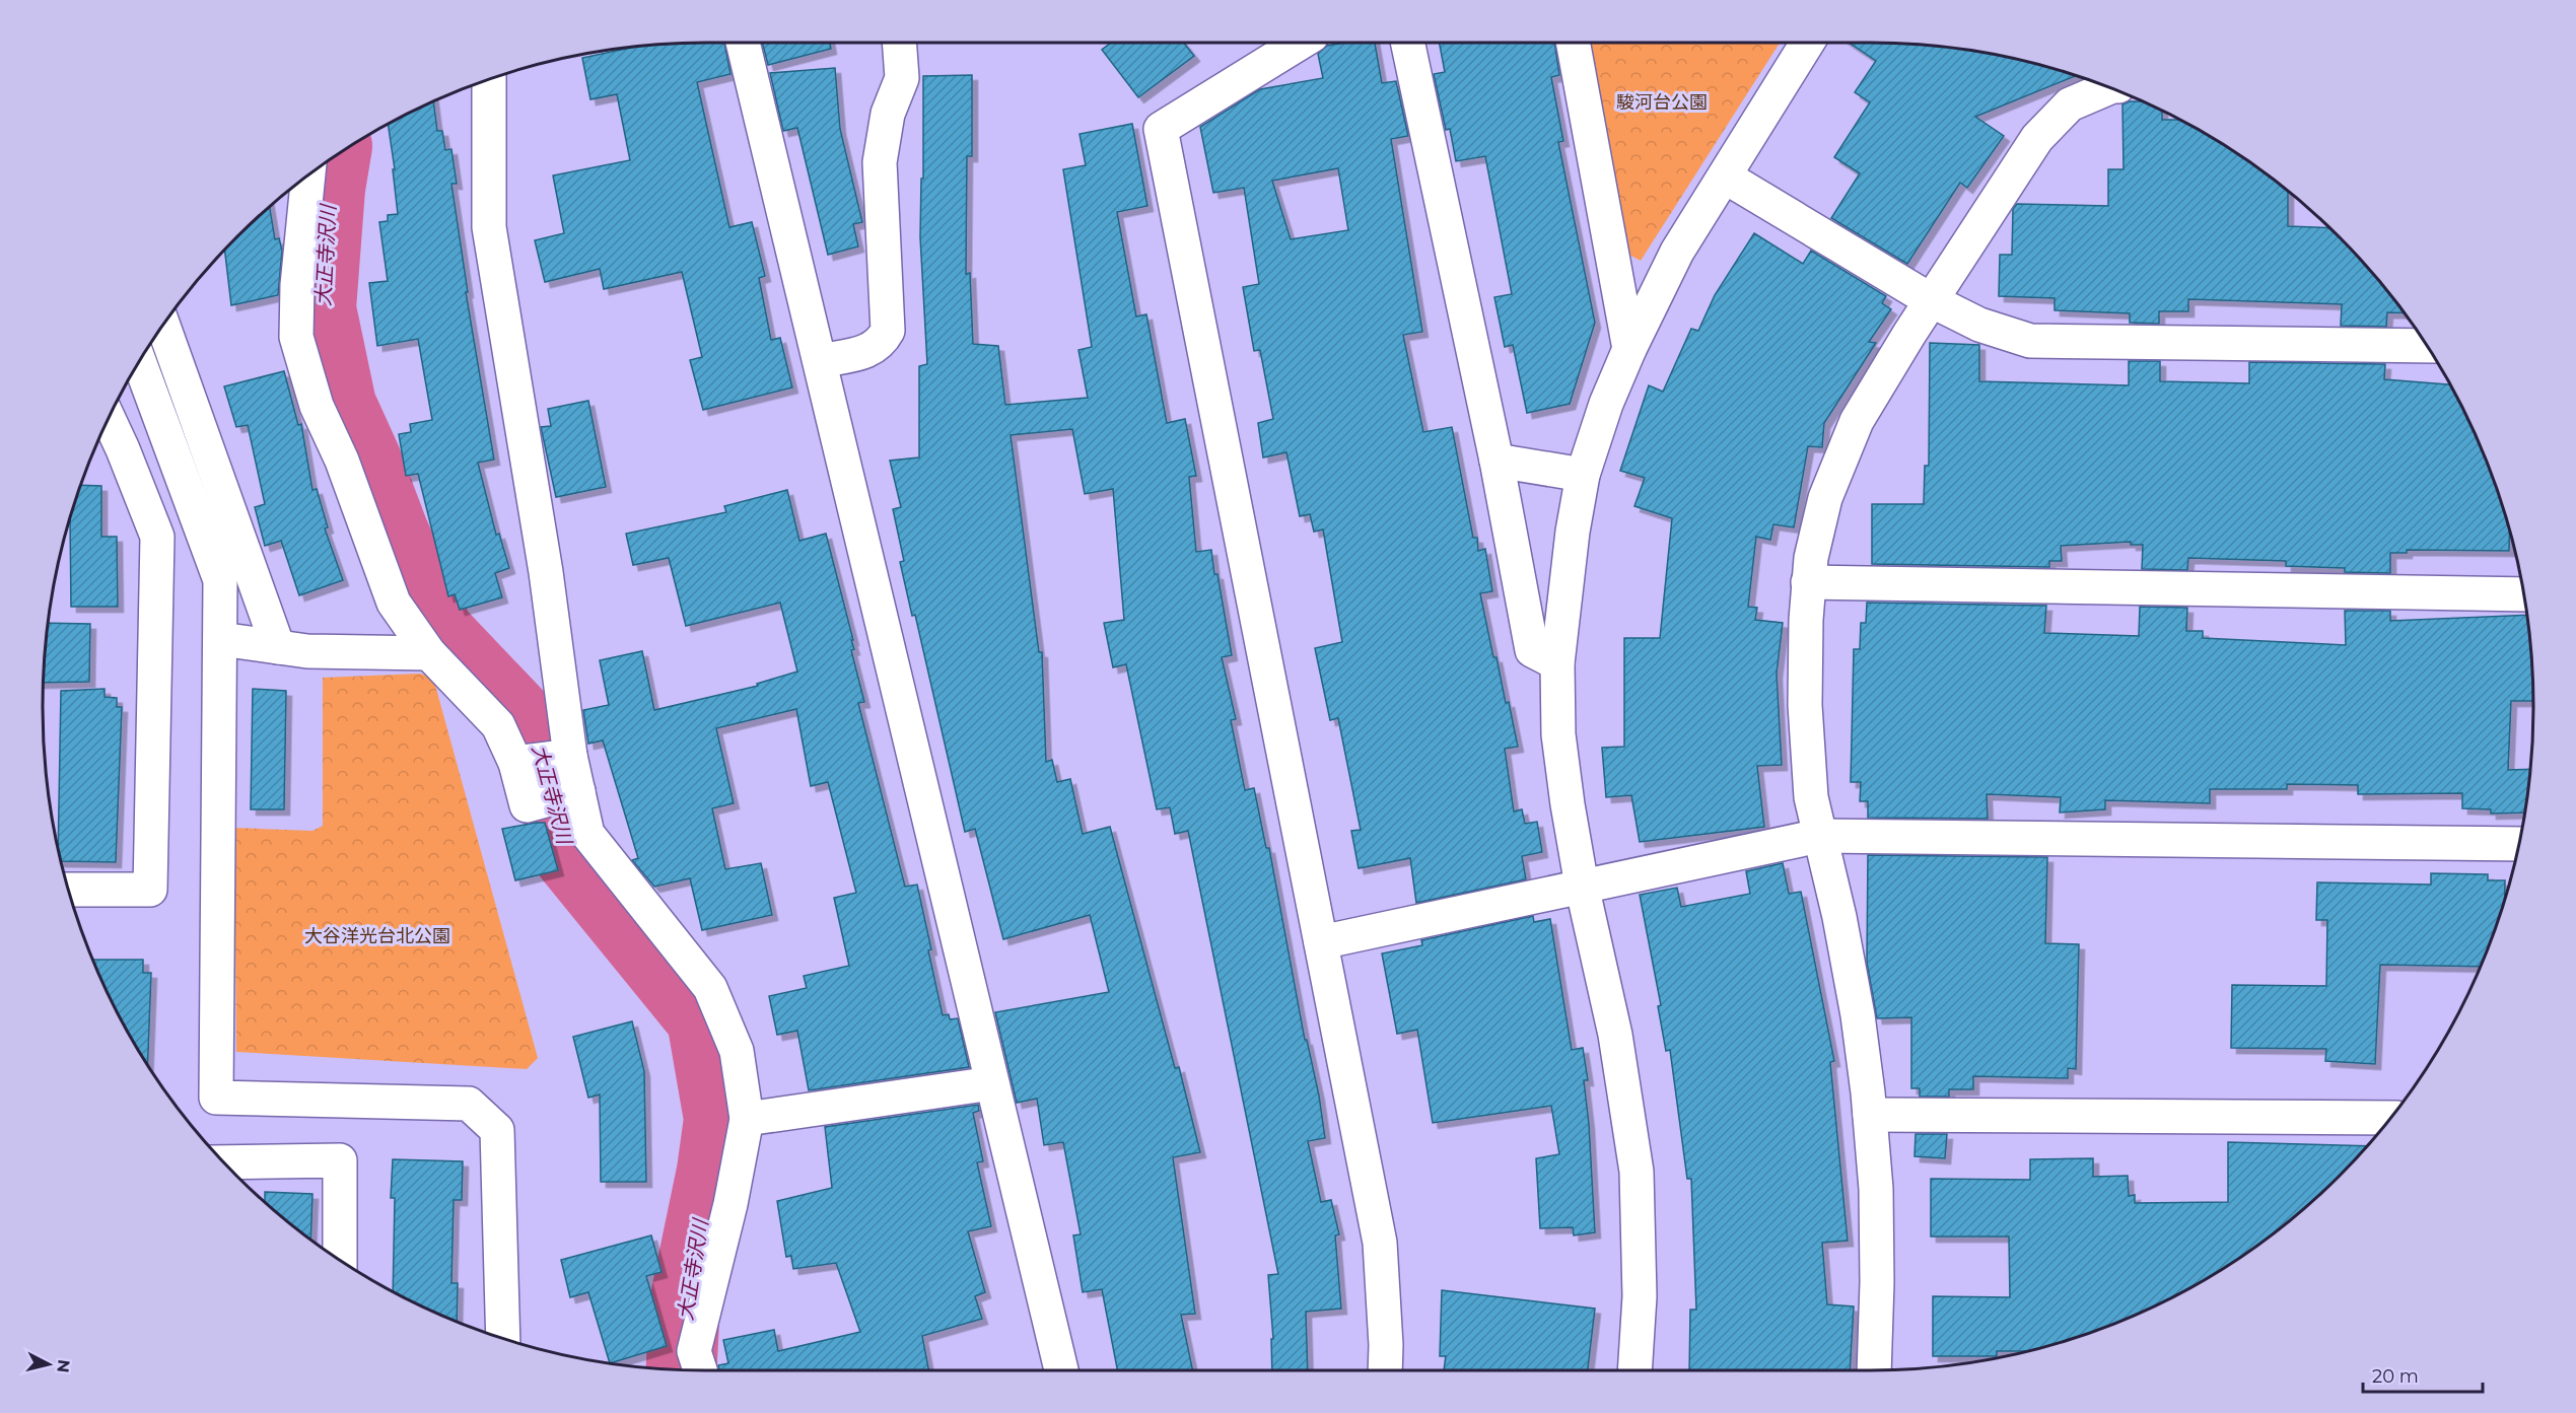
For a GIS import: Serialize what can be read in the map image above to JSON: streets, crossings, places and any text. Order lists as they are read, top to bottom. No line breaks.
{"water":["大正寺沢川"],"parks":["駿河台公園","大谷洋光台北公園"],"scale_bar":"20 m","north":"right"}
